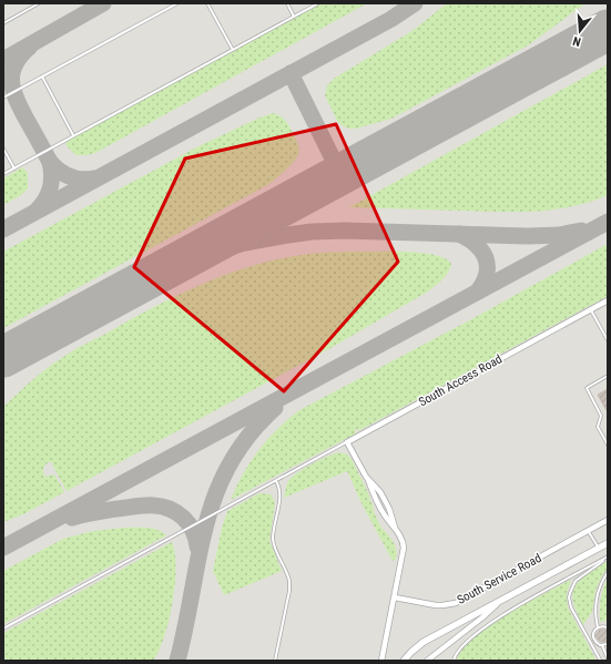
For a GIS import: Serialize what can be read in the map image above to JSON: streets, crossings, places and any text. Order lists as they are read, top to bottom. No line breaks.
{"streets":{"street":["South Access Road","South Service Road"]},"north":"bottom"}
